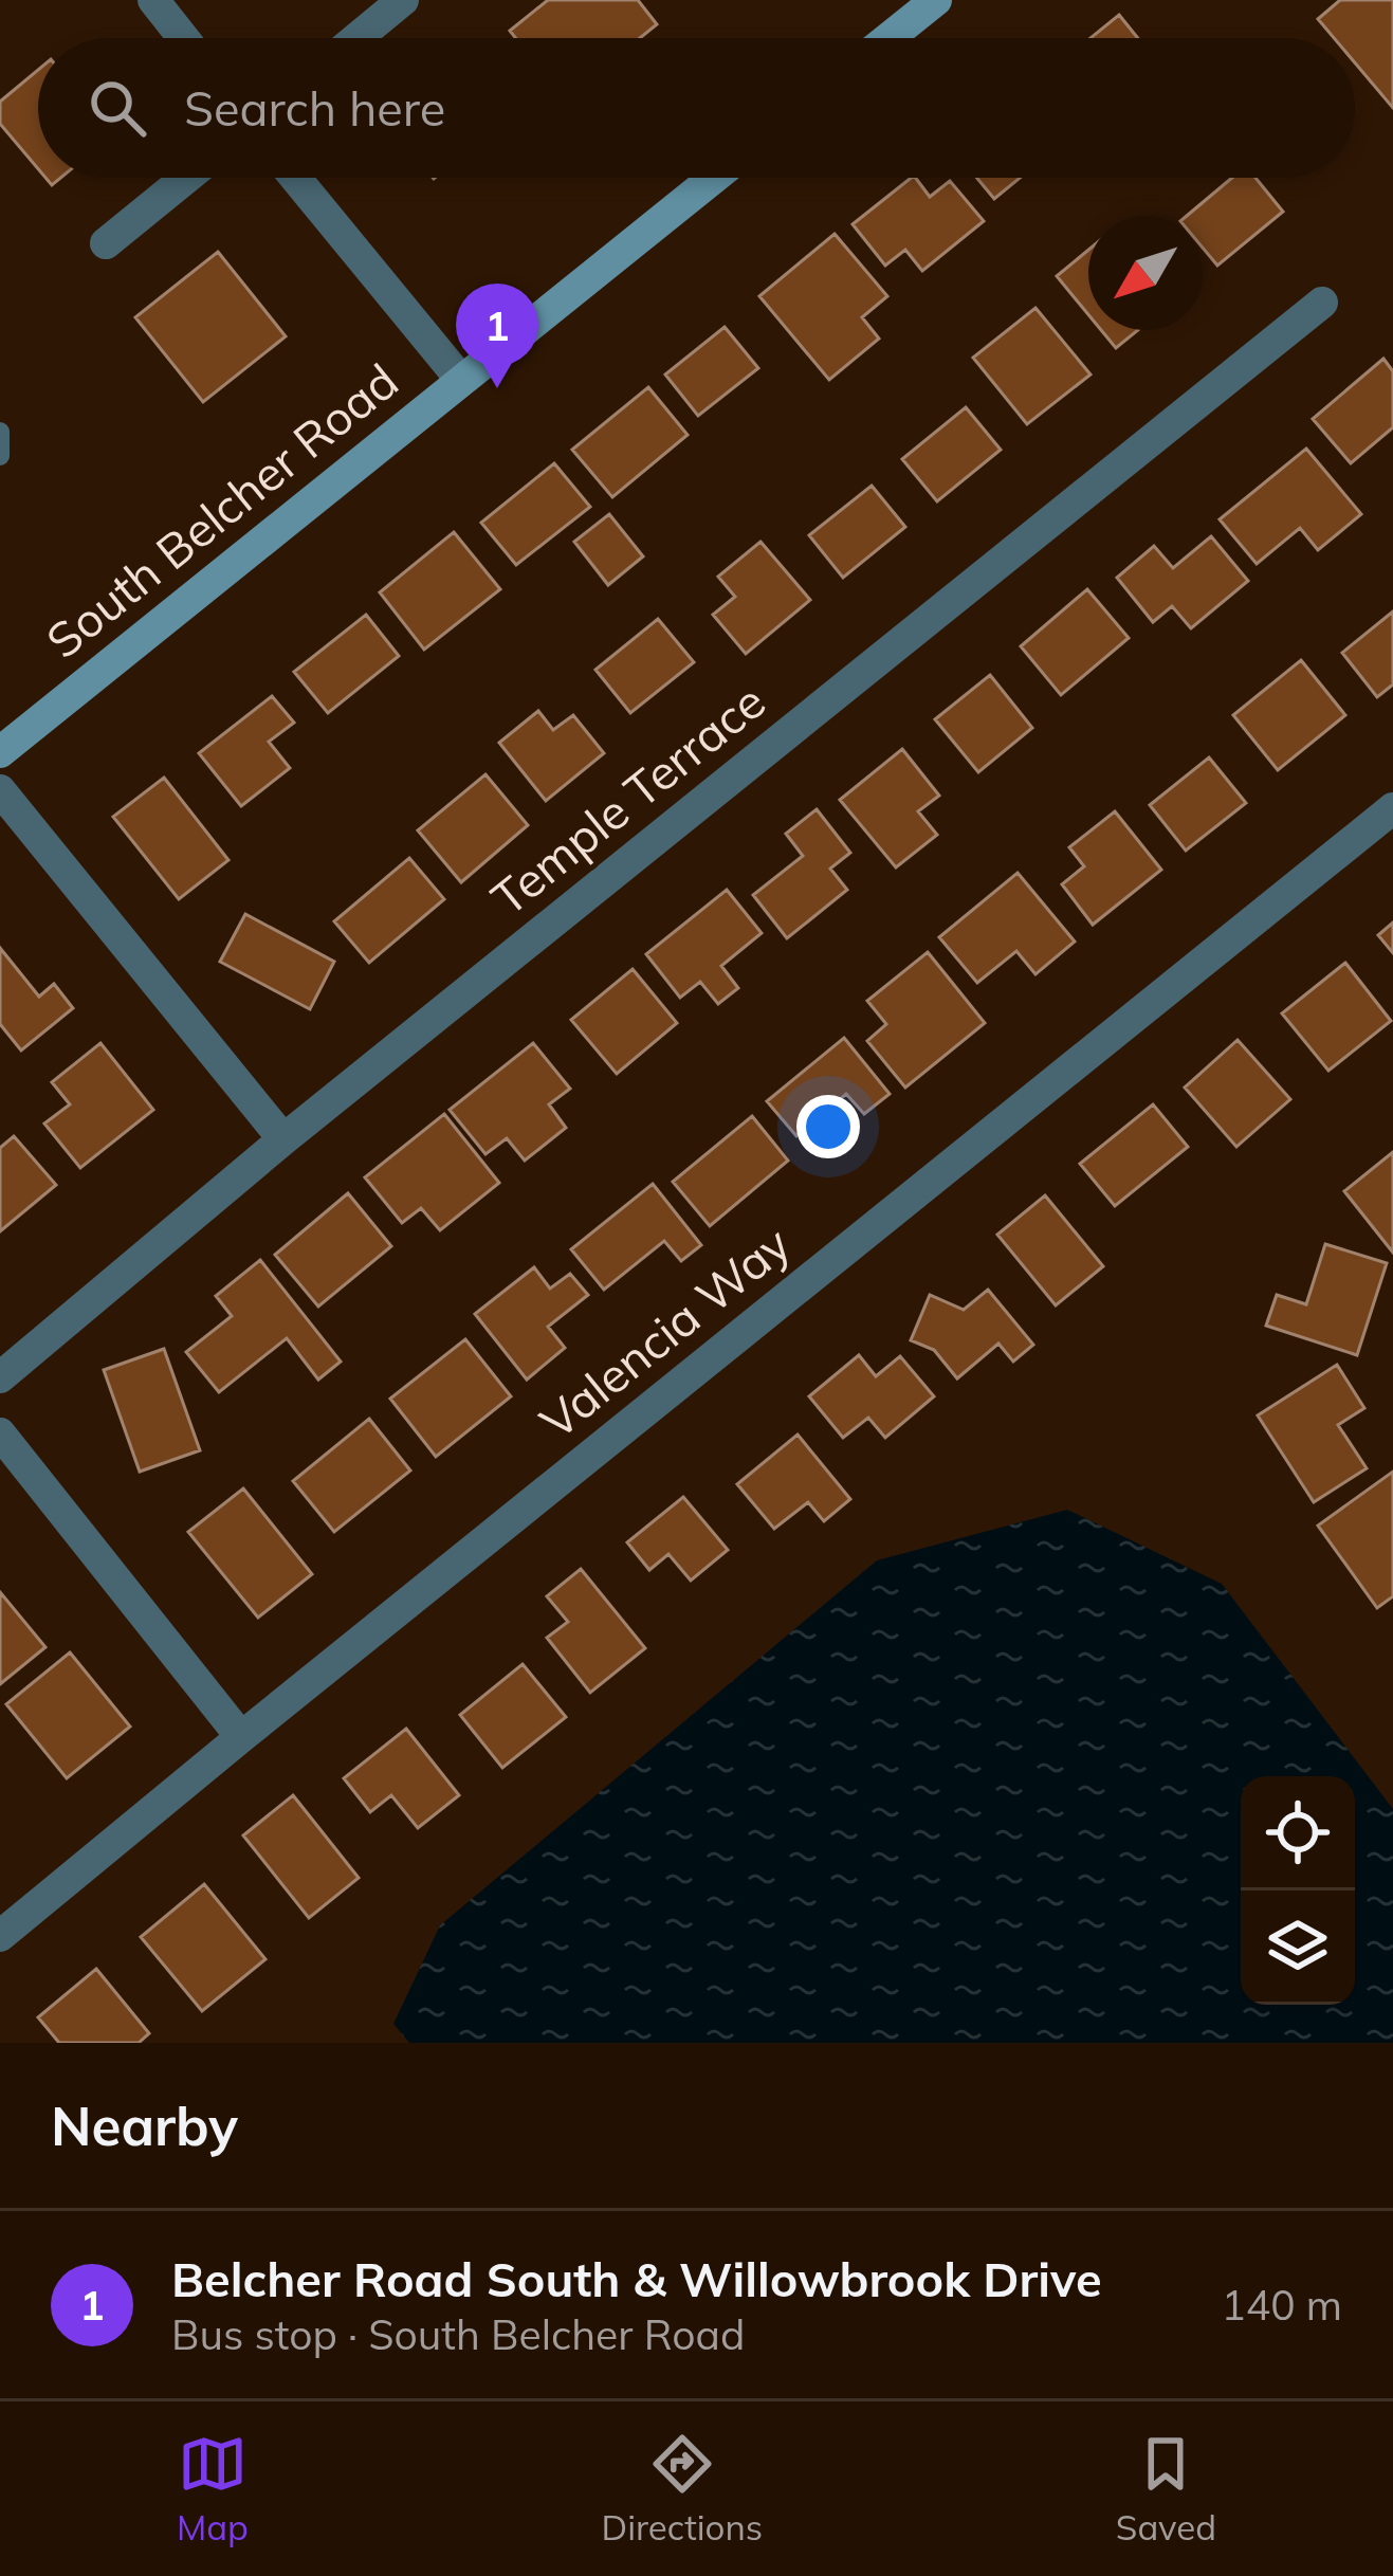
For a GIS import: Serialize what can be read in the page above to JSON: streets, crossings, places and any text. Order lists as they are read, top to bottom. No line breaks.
{"streets":{"main road":["South Belcher Road"],"street":["Temple Terrace","Valencia Way"]},"north":"bottom left","page":{"search":"Search here","pins":"1","heading":"Nearby","list":[{"mark":"1","name":"Belcher Road South & Willowbrook Drive","note":"Bus stop · South Belcher Road","value":"140 m"}],"nav":["Map","Directions","Saved"]}}
